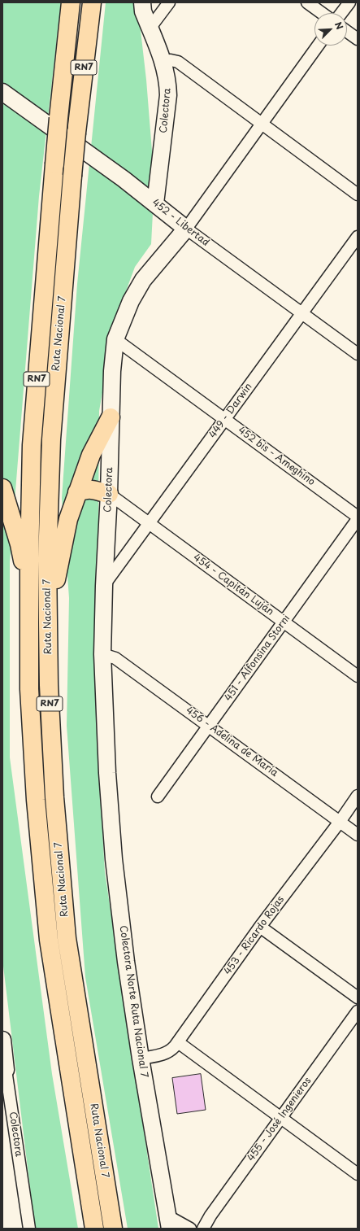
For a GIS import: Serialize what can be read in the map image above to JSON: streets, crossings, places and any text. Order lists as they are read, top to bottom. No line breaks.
{"streets":{"highway":["RN7","Ruta Nacional 7"],"street":["Colectora","452 - Libertad","449 - Darwin","452 bis - Ameghino","454 - Capitán Luján","451 - Alfonsina Storni","456 - Adelina de María","453 - Ricardo Rojas","Colectora Norte Ruta Nacional 7","455 - José Ingenieros"]},"crossings":[["Colectora","452 - Libertad"],["Colectora","449 - Darwin"],["Colectora","452 bis - Ameghino"],["Colectora","454 - Capitán Luján"],["Colectora","456 - Adelina de María"],["Colectora","Colectora Norte Ruta Nacional 7"],["452 - Libertad","449 - Darwin"],["449 - Darwin","452 bis - Ameghino"],["449 - Darwin","454 - Capitán Luján"],["454 - Capitán Luján","451 - Alfonsina Storni"],["451 - Alfonsina Storni","456 - Adelina de María"],["456 - Adelina de María","453 - Ricardo Rojas"],["453 - Ricardo Rojas","Colectora Norte Ruta Nacional 7"]],"north":"top right"}
